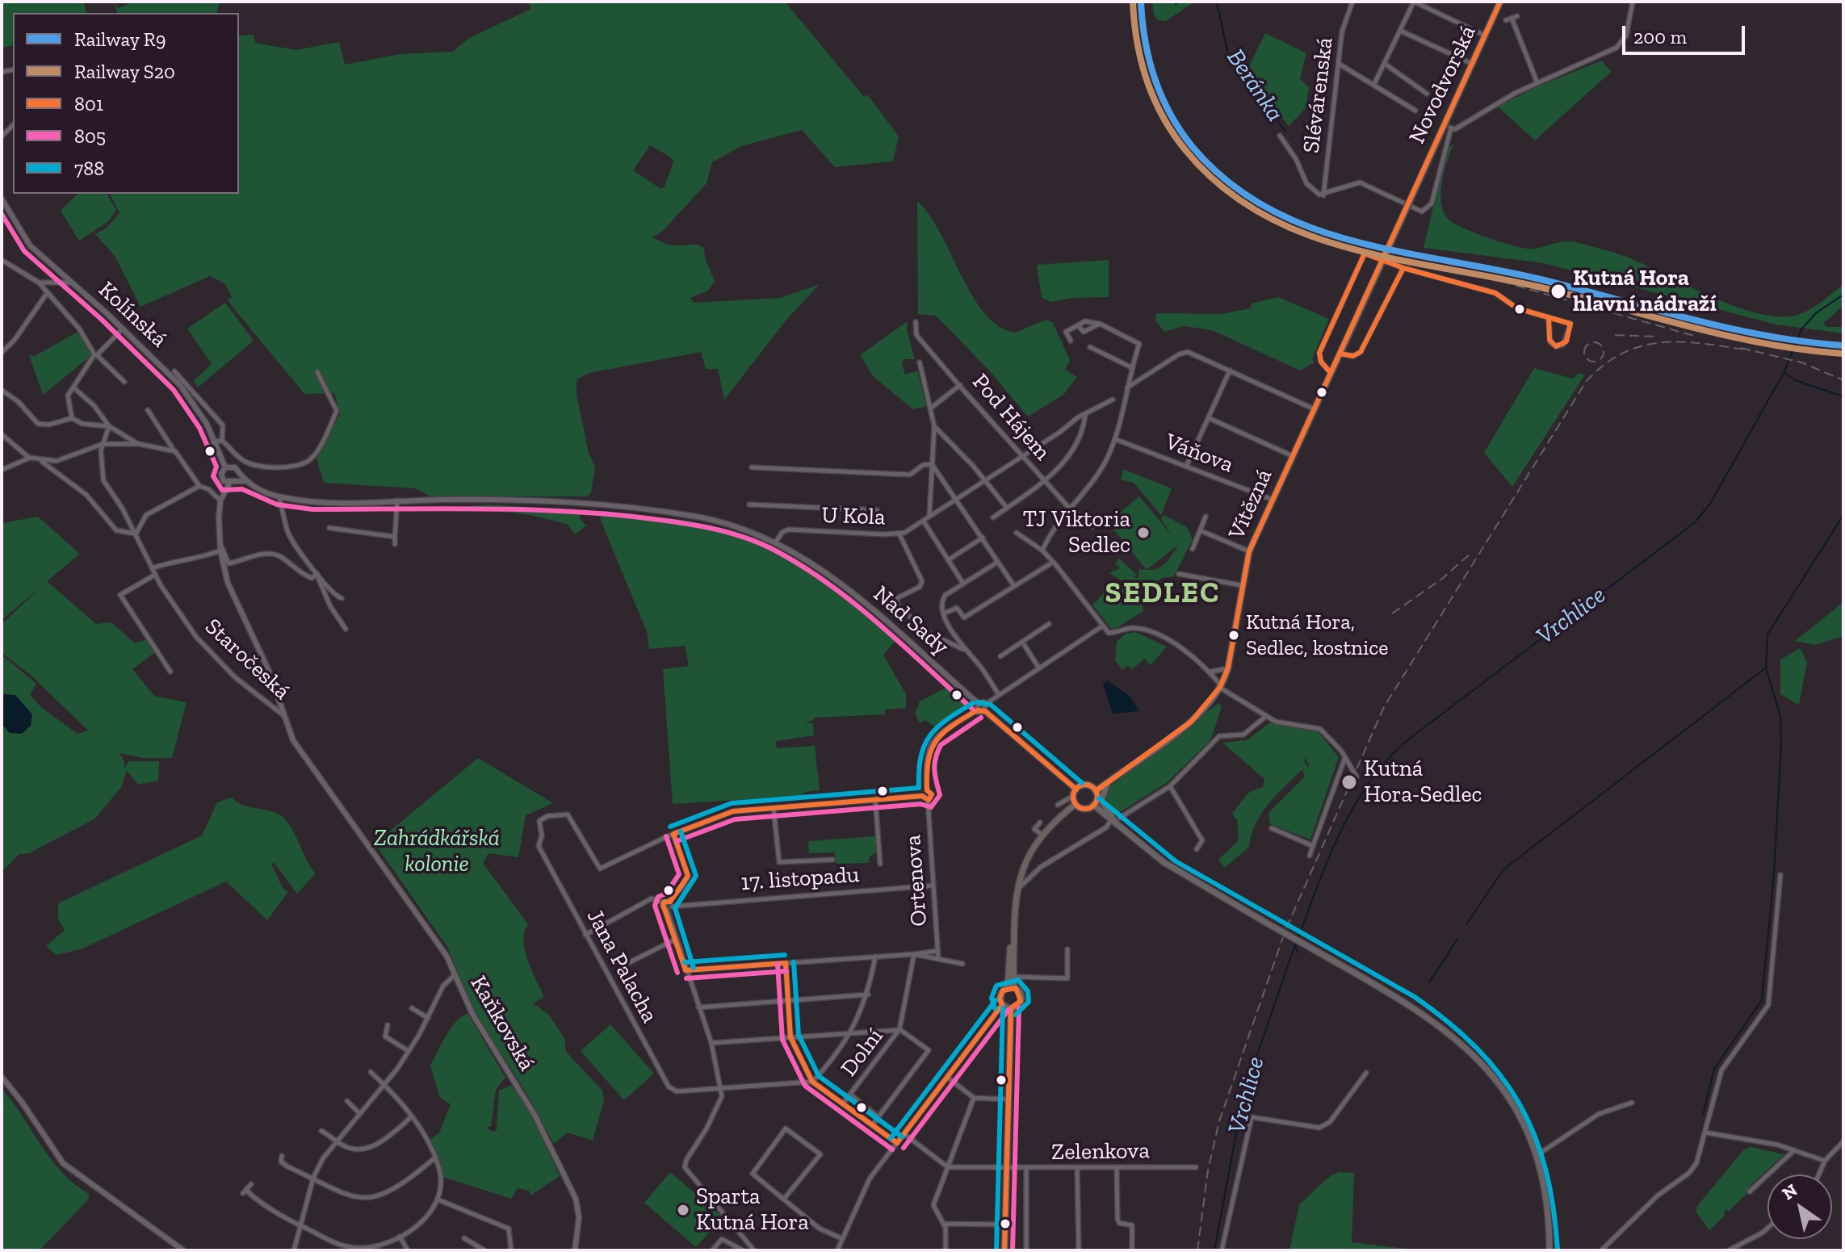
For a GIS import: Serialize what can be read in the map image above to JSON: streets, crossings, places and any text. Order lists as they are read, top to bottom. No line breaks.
{"streets":{"main road":["Novodvorská","Vítězná"],"street":["Slévárenská","Kolínská","Pod Hájem","Váňova","U Kola","Nad Sady","Staročeská","17. listopadu","Ortenova","Jana Palacha","Kaňkovská","Dolní","Zelenkova"]},"crossings":[["Novodvorská","Vítězná"],["Pod Hájem","U Kola"],["Váňova","Vítězná"],["U Kola","Nad Sady"],["Staročeská","Kaňkovská"],["17. listopadu","Ortenova"]],"districts":["SEDLEC"],"water":["Beránka","Vrchlice"],"parks":["Zahrádkářská kolonie"],"places":["Kutná Hora hlavní nádraží","TJ Viktoria Sedlec","Kutná Hora, Sedlec, kostnice","Kutná Hora-Sedlec","Sparta Kutná Hora"],"lines":["rail line R9","transit line 801","rail line S20","transit line 805","transit line 788"],"legend":["Railway R9","Railway S20","801","805","788"],"scale_bar":"200 m","north":"top left"}
